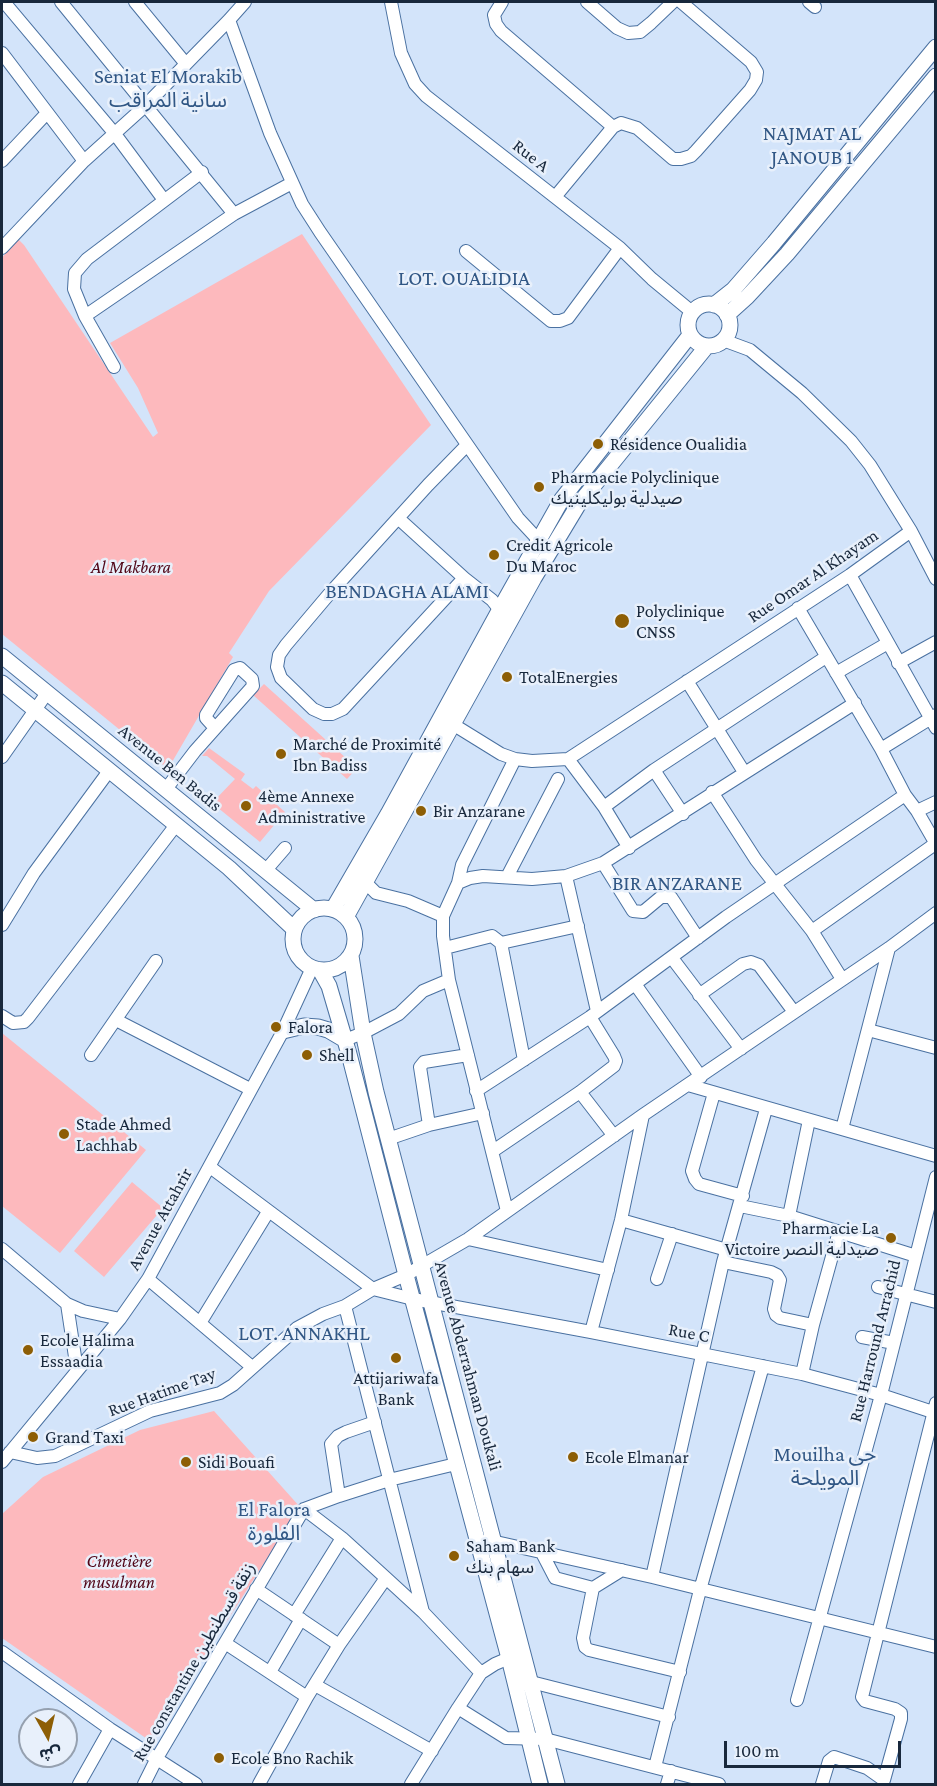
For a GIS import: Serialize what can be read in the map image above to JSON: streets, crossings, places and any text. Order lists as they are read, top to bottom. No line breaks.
{"streets":{"main road":["Avenue Ben Badis","Avenue Abderrahman Doukali"],"street":["Rue A","Rue Omar Al Khayam","Avenue Attahrir","Rue C","Rue Harround Arrachid","Rue Hatime Tay","Rue constantine زنقة قسطنطين"]},"crossings":[["Avenue Ben Badis","Avenue Attahrir"],["Avenue Ben Badis","Avenue Abderrahman Doukali"],["Avenue Attahrir","Avenue Abderrahman Doukali"],["Avenue Attahrir","Rue Hatime Tay"],["Rue C","Rue Harround Arrachid"],["Rue C","Avenue Abderrahman Doukali"],["Rue C","Rue Hatime Tay"],["Avenue Abderrahman Doukali","Rue Hatime Tay"]],"districts":["Seniat El Morakib سانية المراقب","NAJMAT AL JANOUB 1","LOT. OUALIDIA","BENDAGHA ALAMI","BIR ANZARANE","LOT. ANNAKHL","Mouilha حي المويلحة","El Falora الفلورة"],"parks":["Al Makbara","Cimetière musulman"],"places":["Résidence Oualidia","Pharmacie Polyclinique صيدلية بوليكلينيك","Credit Agricole Du Maroc","Polyclinique CNSS","TotalEnergies","Marché de Proximité Ibn Badiss","4ème Annexe Administrative","Bir Anzarane","Falora","Shell","Stade Ahmed Lachhab","Pharmacie La Victoire صيدلية النصر","Ecole Halima Essaadia","Attijariwafa Bank","Grand Taxi","Ecole Elmanar","Sidi Bouafi","Saham Bank سهام بنك","Ecole Bno Rachik"],"scale_bar":"100 m","north":"bottom"}
